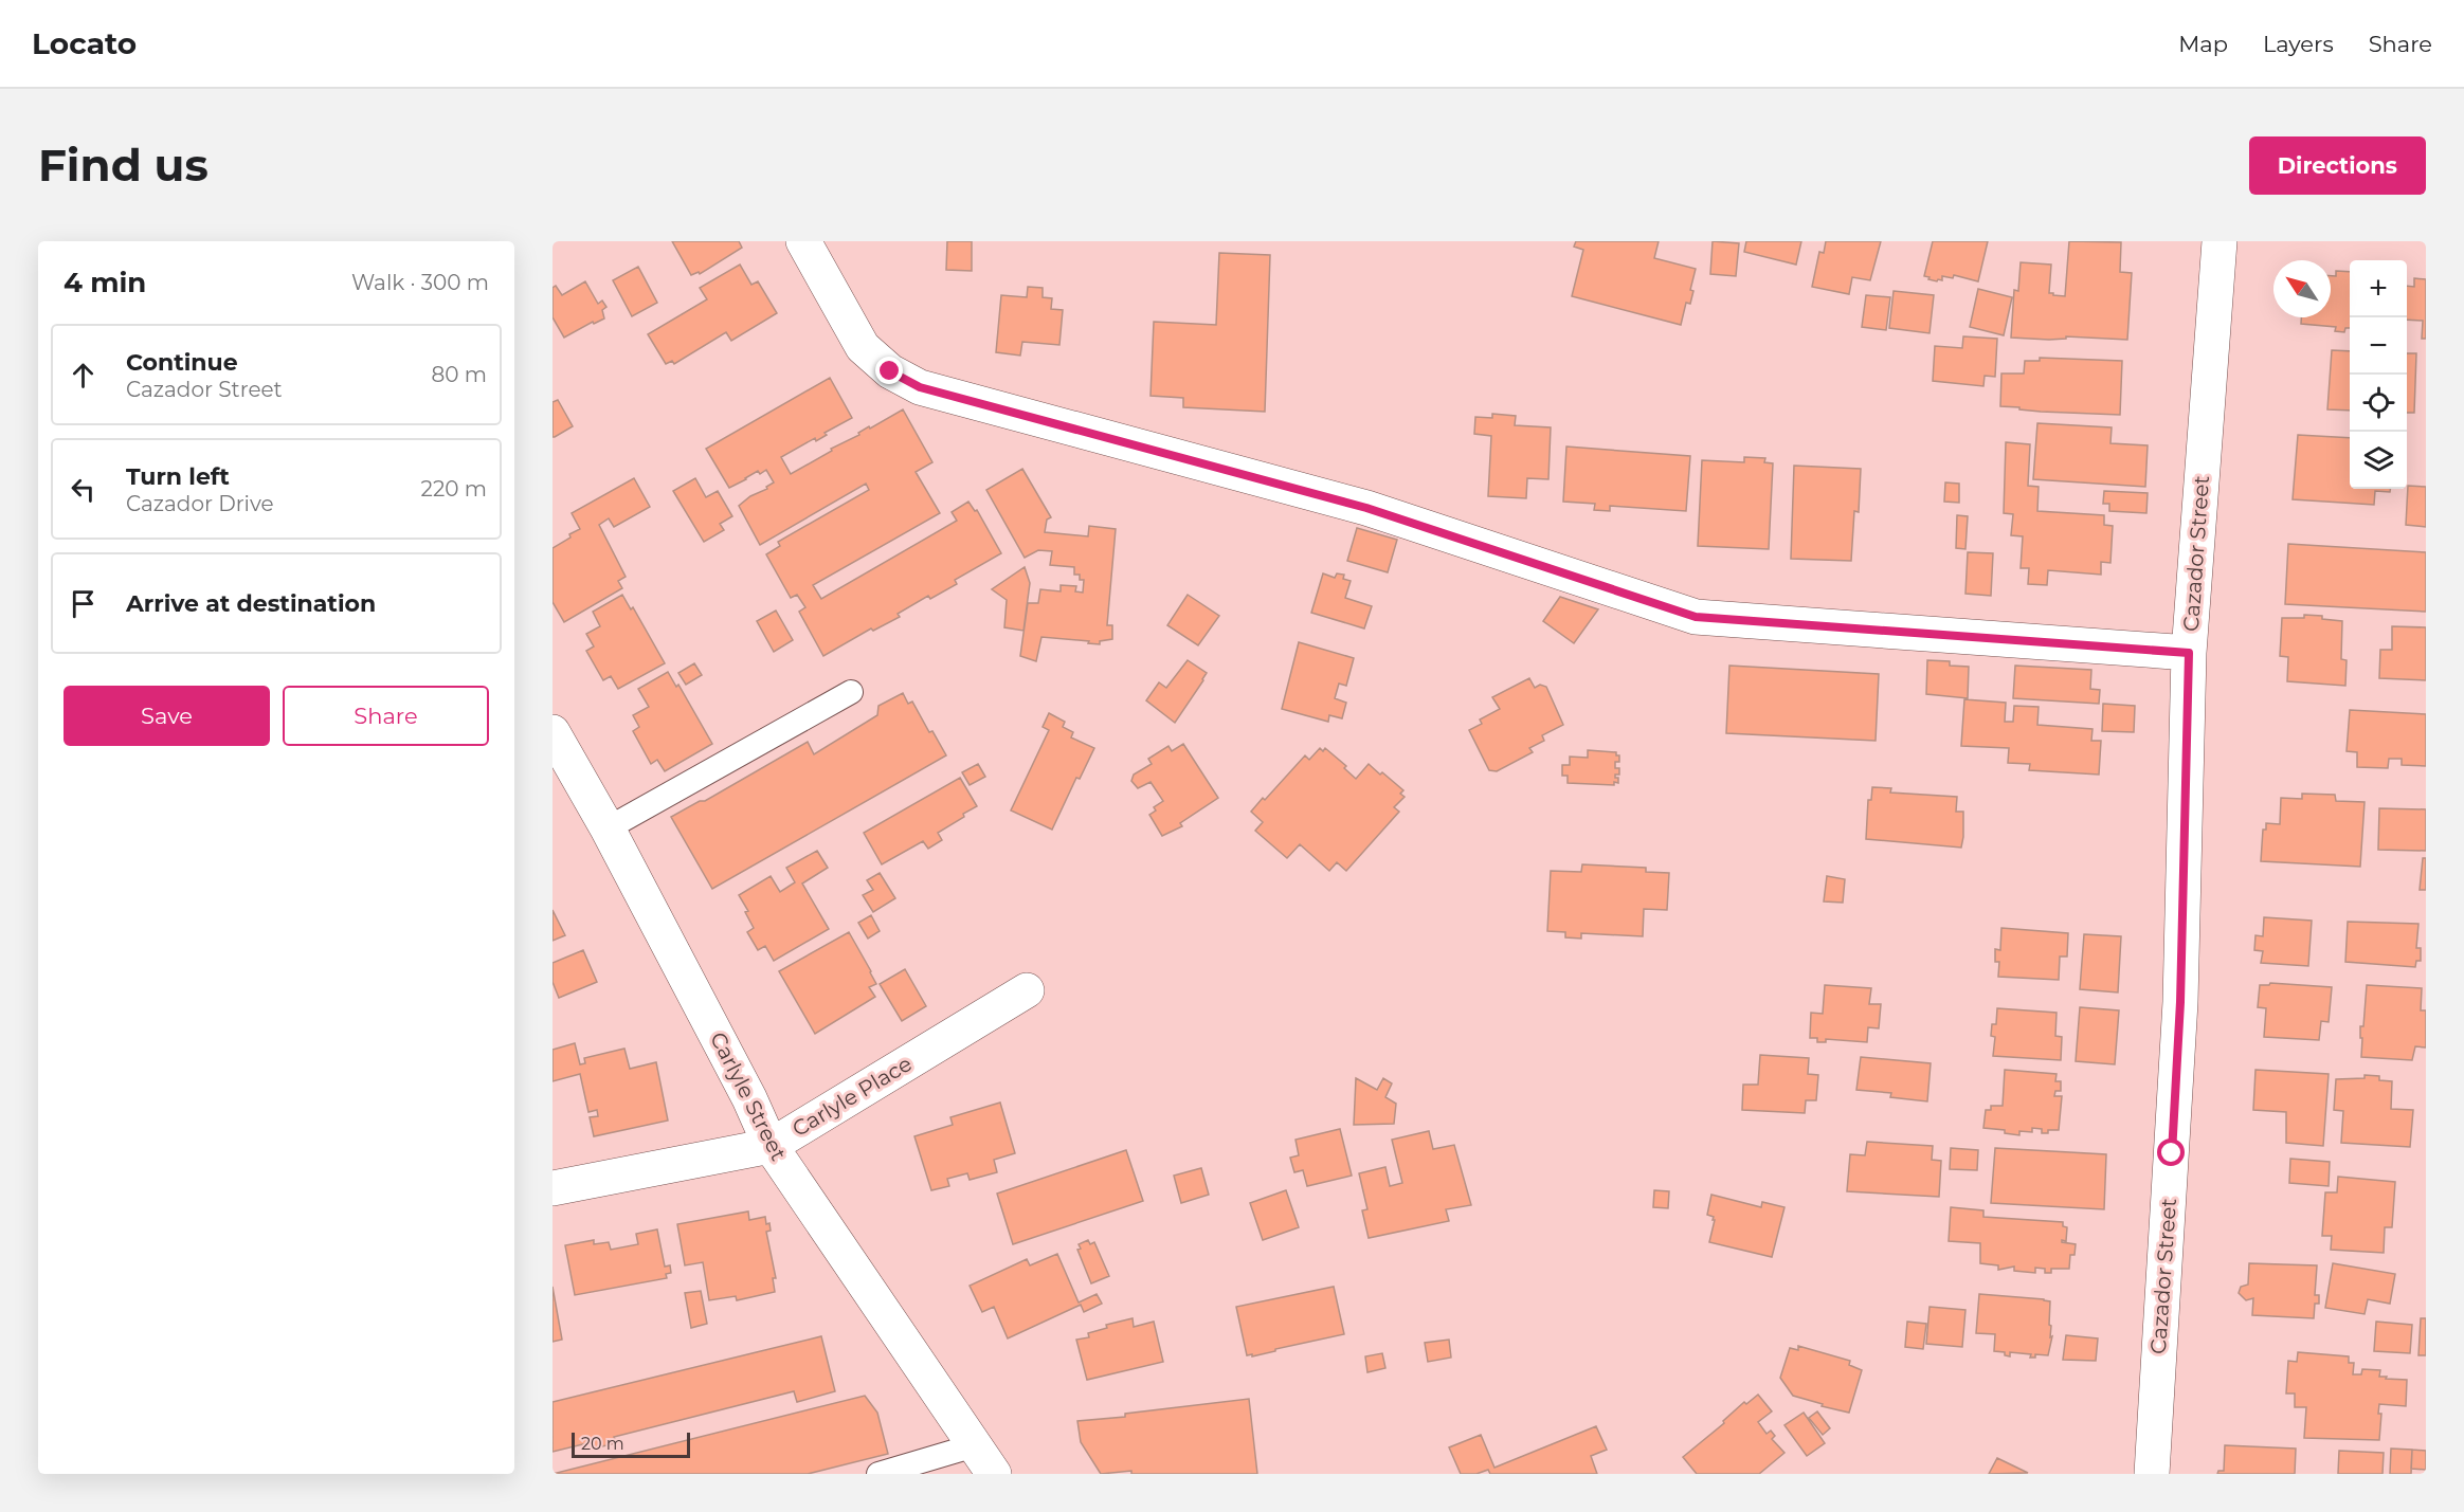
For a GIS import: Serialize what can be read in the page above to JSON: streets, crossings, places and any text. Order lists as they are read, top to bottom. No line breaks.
{"streets":{"street":["Cazador Street","Carlyle Street","Carlyle Place"]},"crossings":[["Carlyle Street","Carlyle Place"]],"scale_bar":"20 m","north":"top left","page":{"header":"Locato","nav":["Map","Layers","Share"],"buttons":["Directions",["Save","Share"]],"title":"Find us","heading":["4 min","Walk · 300 m"],"map_buttons":["+","−"],"list":[["Continue","Cazador Street","80 m"],["Turn left","Cazador Drive","220 m"],"Arrive at destination"],"scale":"20 m"}}
